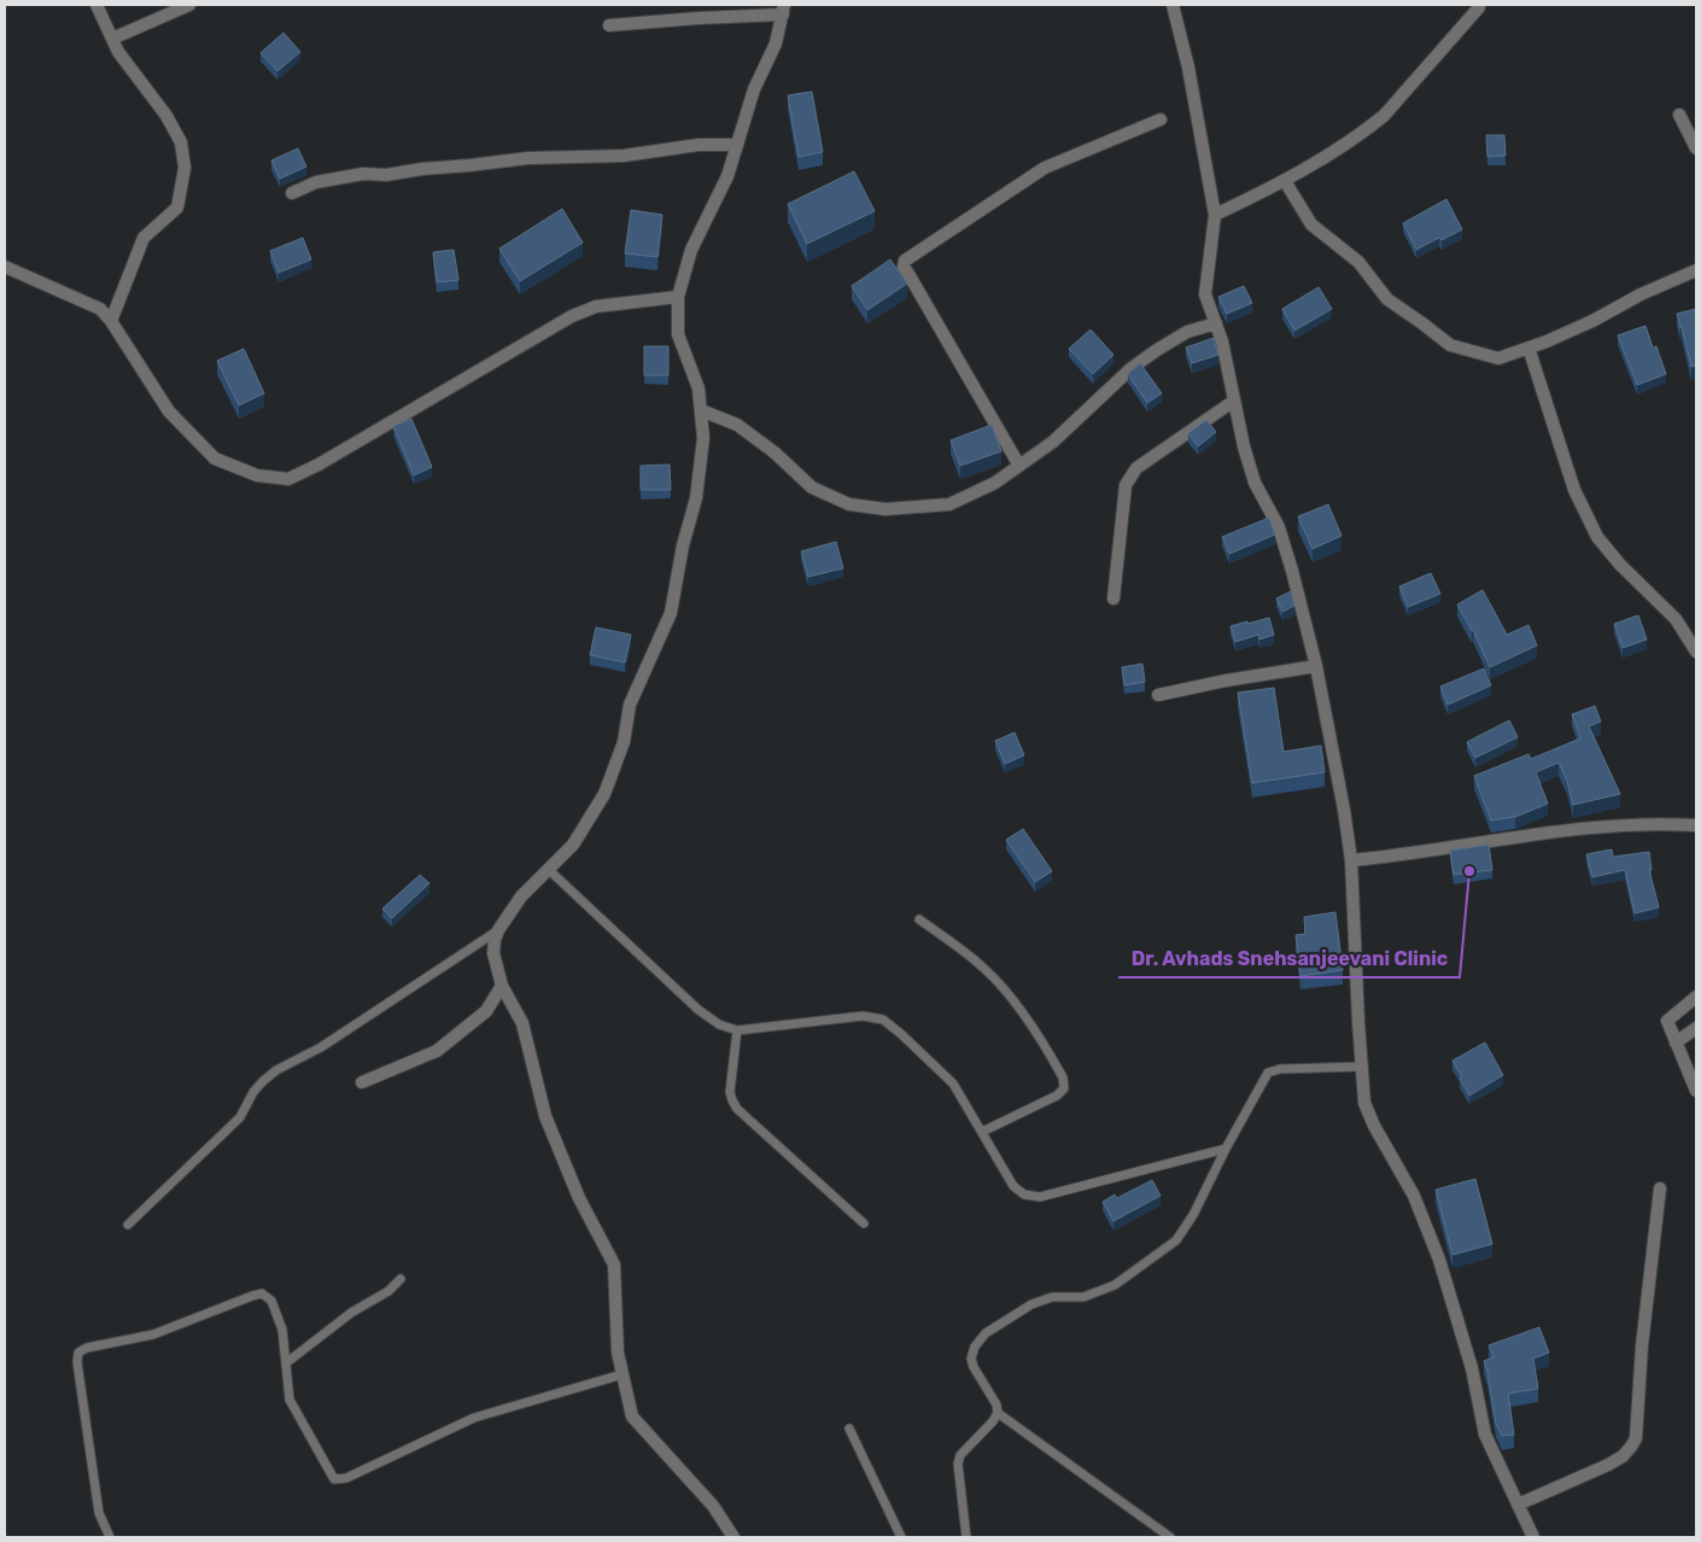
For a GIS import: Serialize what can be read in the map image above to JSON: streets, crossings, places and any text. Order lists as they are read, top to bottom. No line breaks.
{"places":["Dr. Avhads Snehsanjeevani Clinic"]}
